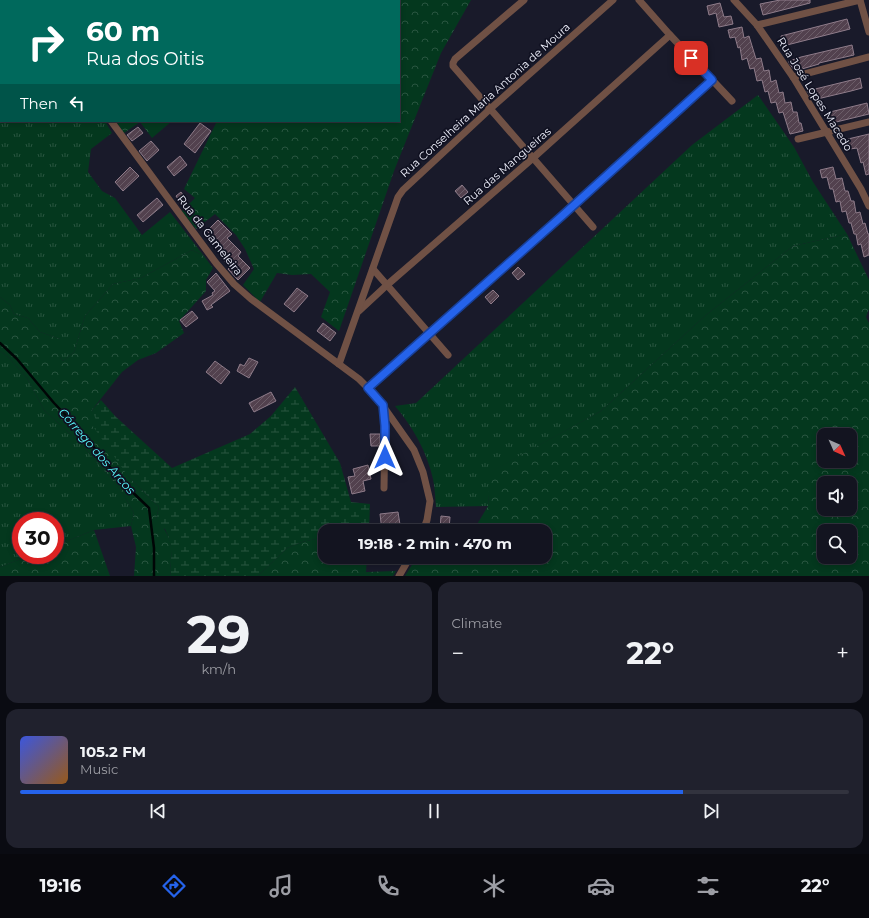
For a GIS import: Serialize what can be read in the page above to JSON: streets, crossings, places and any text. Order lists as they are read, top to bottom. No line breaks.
{"streets":{"street":["Rua José Lopes Macedo","Rua Conselheira Maria Antonia de Moura","Rua das Mangueiras","Rua da Gameleira"]},"crossings":[["Rua Conselheira Maria Antonia de Moura","Rua das Mangueiras"],["Rua Conselheira Maria Antonia de Moura","Rua da Gameleira"]],"water":["Córrego dos Arcos"],"north":"bottom right","page":{"turn":["60 m","Rua dos Oitis"],"then":"Then","limit":"30","trip":"19:18 · 2 min · 470 m","tile":[["29","km/h"],"Climate"],"heat":["−","22°","+"],"song":["105.2 FM","Music"],"tabs":["19:16","22°"]}}
